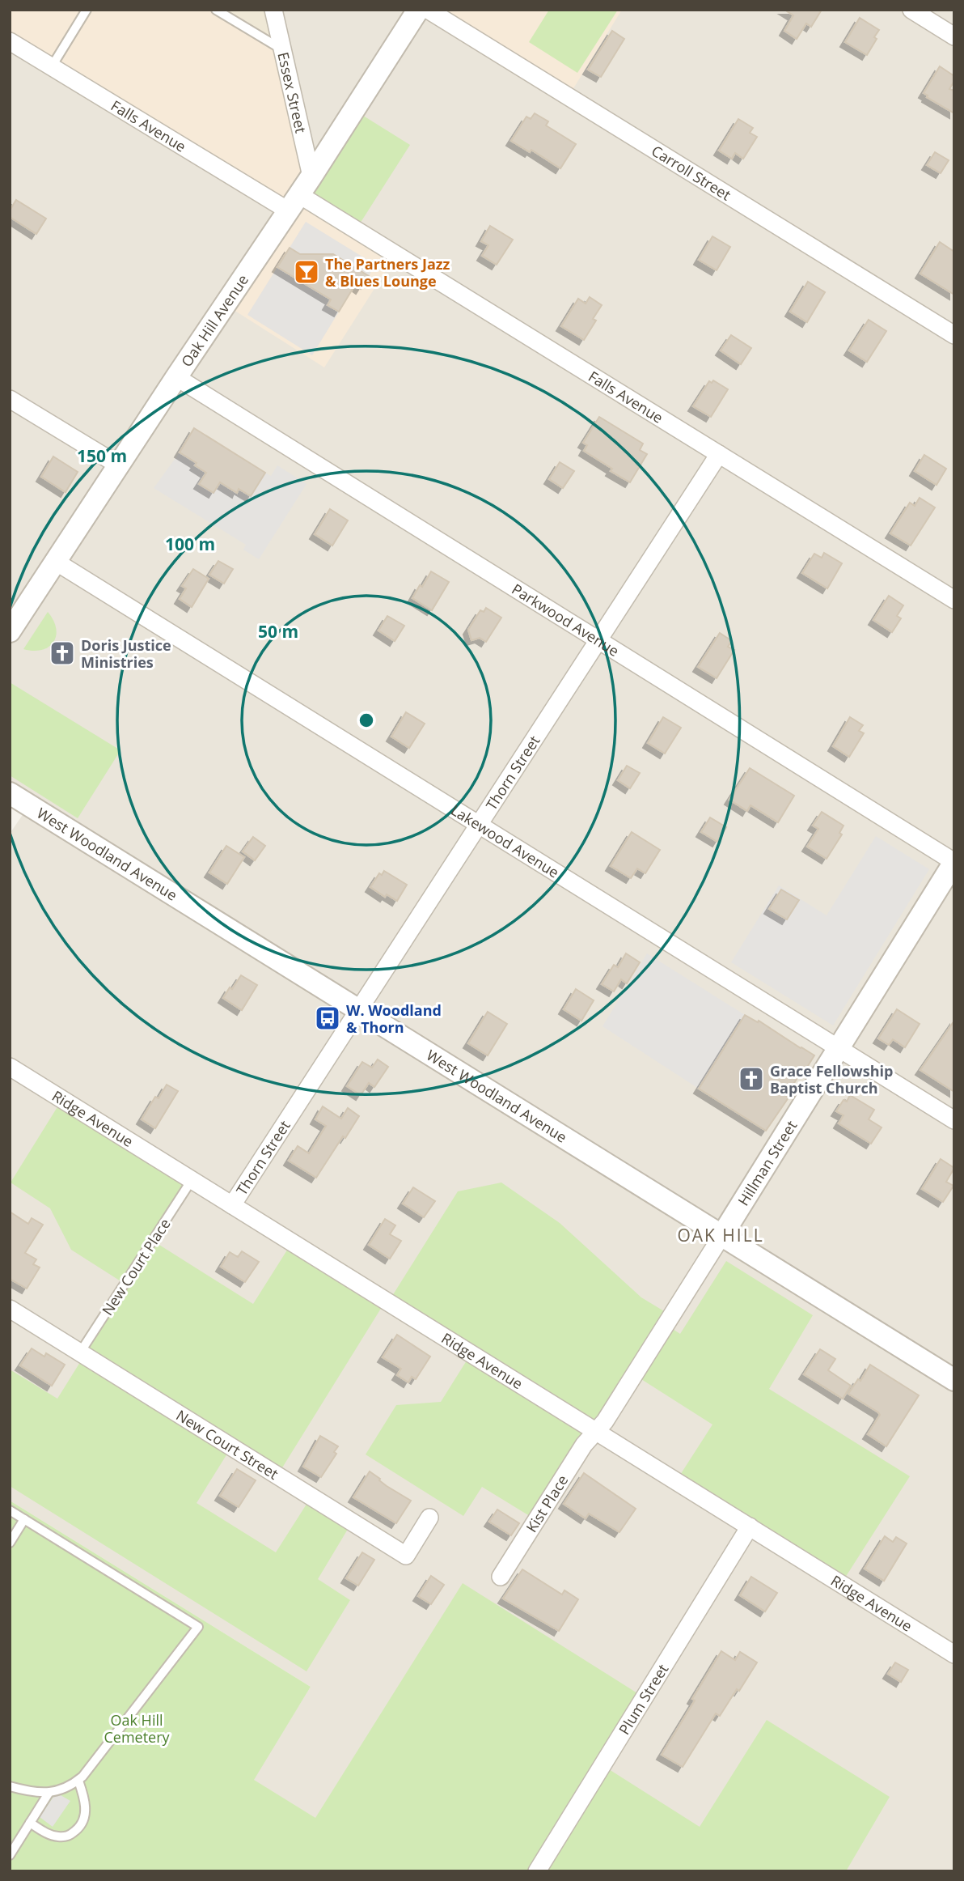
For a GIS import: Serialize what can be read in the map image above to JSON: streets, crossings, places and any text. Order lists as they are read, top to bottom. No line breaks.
{"streets":{"street":["Essex Street","Falls Avenue","Carroll Street","Oak Hill Avenue","Parkwood Avenue","Thorn Street","Lakewood Avenue","West Woodland Avenue","Ridge Avenue","Hillman Street","New Court Street","Kist Place","Plum Street"],"lane":["New Court Place"]},"crossings":[["Essex Street","Oak Hill Avenue"],["Falls Avenue","Oak Hill Avenue"],["Falls Avenue","Thorn Street"],["Oak Hill Avenue","Parkwood Avenue"],["Oak Hill Avenue","Lakewood Avenue"],["Parkwood Avenue","Thorn Street"],["Parkwood Avenue","Hillman Street"],["Thorn Street","Lakewood Avenue"],["Thorn Street","West Woodland Avenue"],["Thorn Street","Ridge Avenue"],["Lakewood Avenue","Hillman Street"],["West Woodland Avenue","Hillman Street"],["Ridge Avenue","Hillman Street"],["Ridge Avenue","New Court Place"],["Ridge Avenue","Kist Place"],["Ridge Avenue","Plum Street"],["Hillman Street","Kist Place"],["New Court Place","New Court Street"]],"districts":["OAK HILL"],"parks":["Oak Hill Cemetery"],"places":{"bar":["The Partners Jazz & Blues Lounge"],"church":["Doris Justice Ministries","Grace Fellowship Baptist Church"],"bus stop":["W. Woodland & Thorn"]},"rings":["150 m","100 m","50 m"]}
